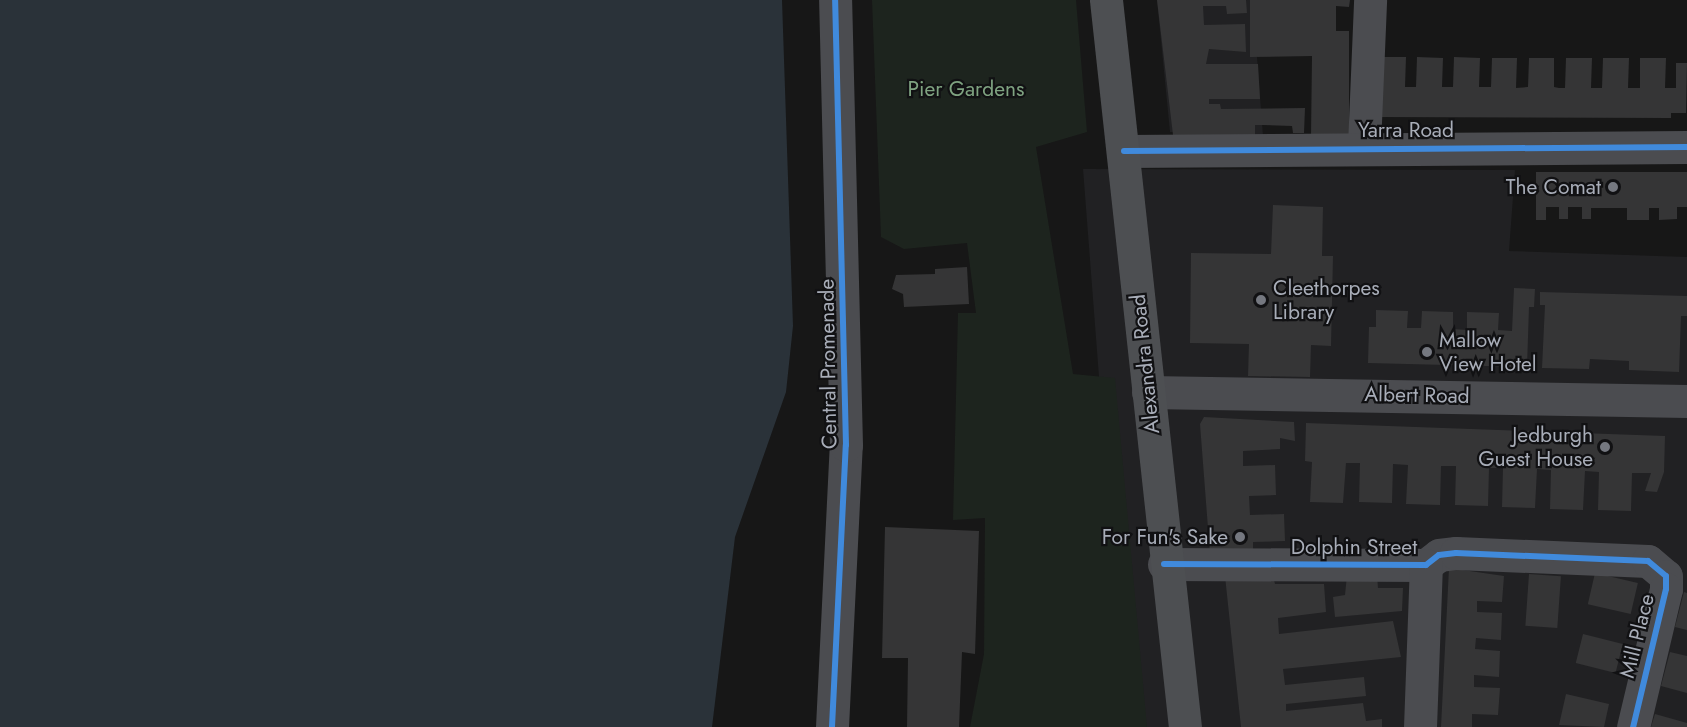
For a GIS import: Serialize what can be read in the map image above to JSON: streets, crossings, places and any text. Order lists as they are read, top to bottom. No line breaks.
{"streets":{"main road":["Alexandra Road"],"street":["Yarra Road","Central Promenade","Albert Road","Dolphin Street","Mill Place"]},"crossings":[["Yarra Road","Alexandra Road"],["Alexandra Road","Albert Road"],["Alexandra Road","Dolphin Street"],["Dolphin Street","Mill Place"]],"parks":["Pier Gardens"],"places":["The Comat","Cleethorpes Library","Mallow View Hotel","Jedburgh Guest House","For Fun's Sake"]}
